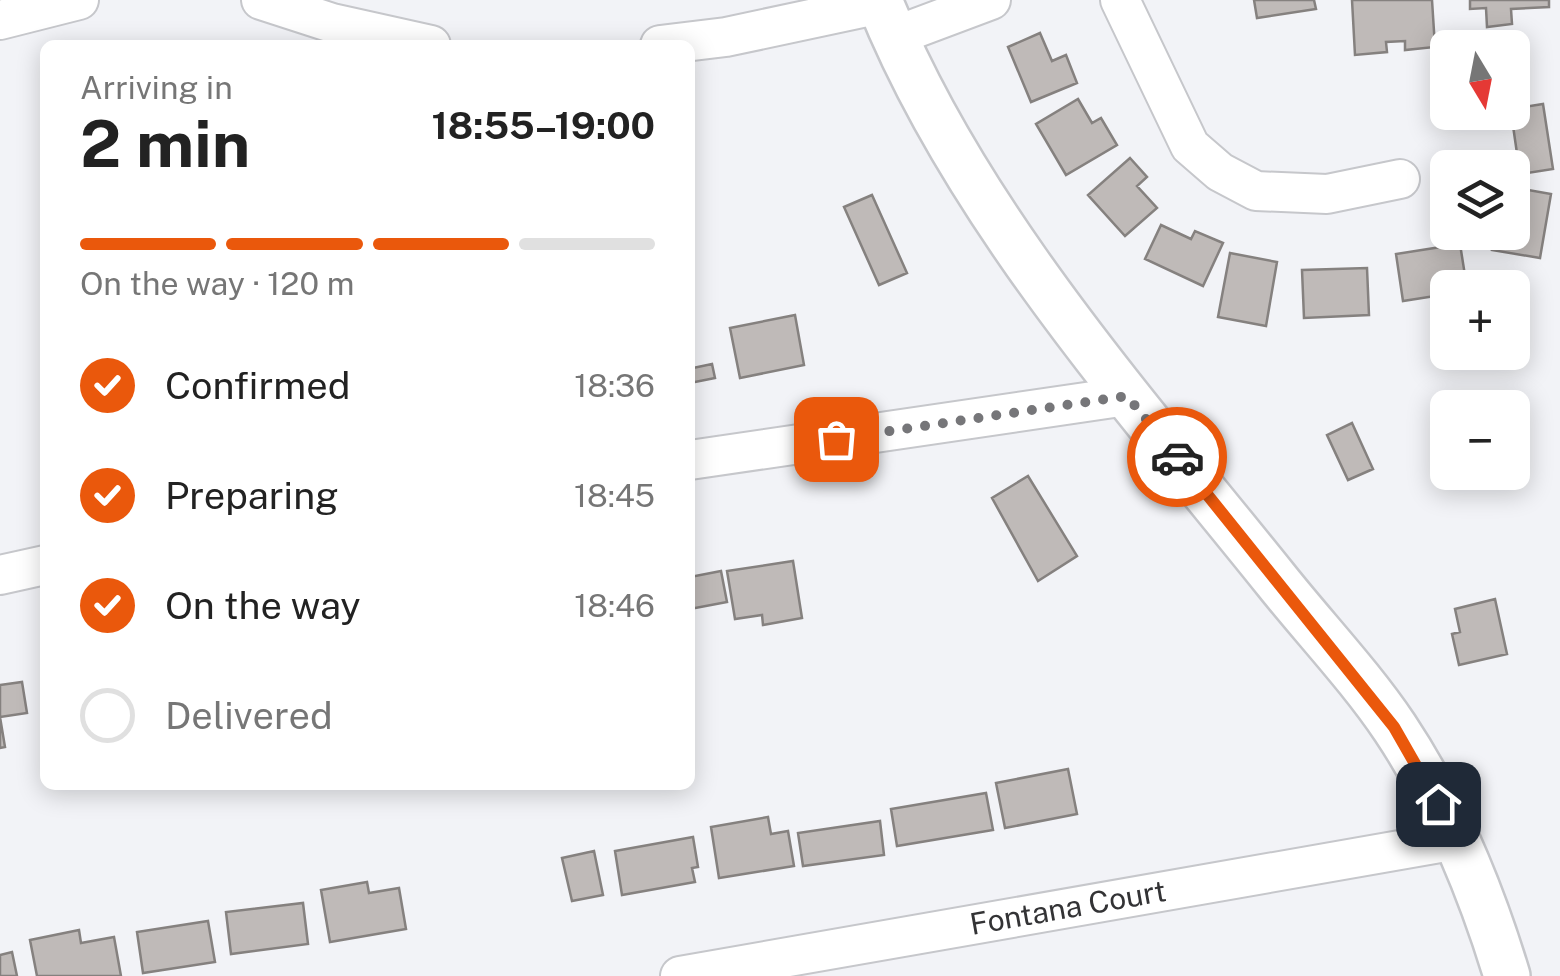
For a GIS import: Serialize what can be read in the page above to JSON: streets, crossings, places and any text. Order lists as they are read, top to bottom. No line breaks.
{"streets":{"street":["Fontana Court"]},"north":"bottom","page":{"map_buttons":["+","−"],"heading":["2 min","Arriving in","18:55–19:00"],"bar":"On the way · 120 m","list":[["Confirmed","18:36"],["Preparing","18:45"],["On the way","18:46"],"Delivered"]}}
